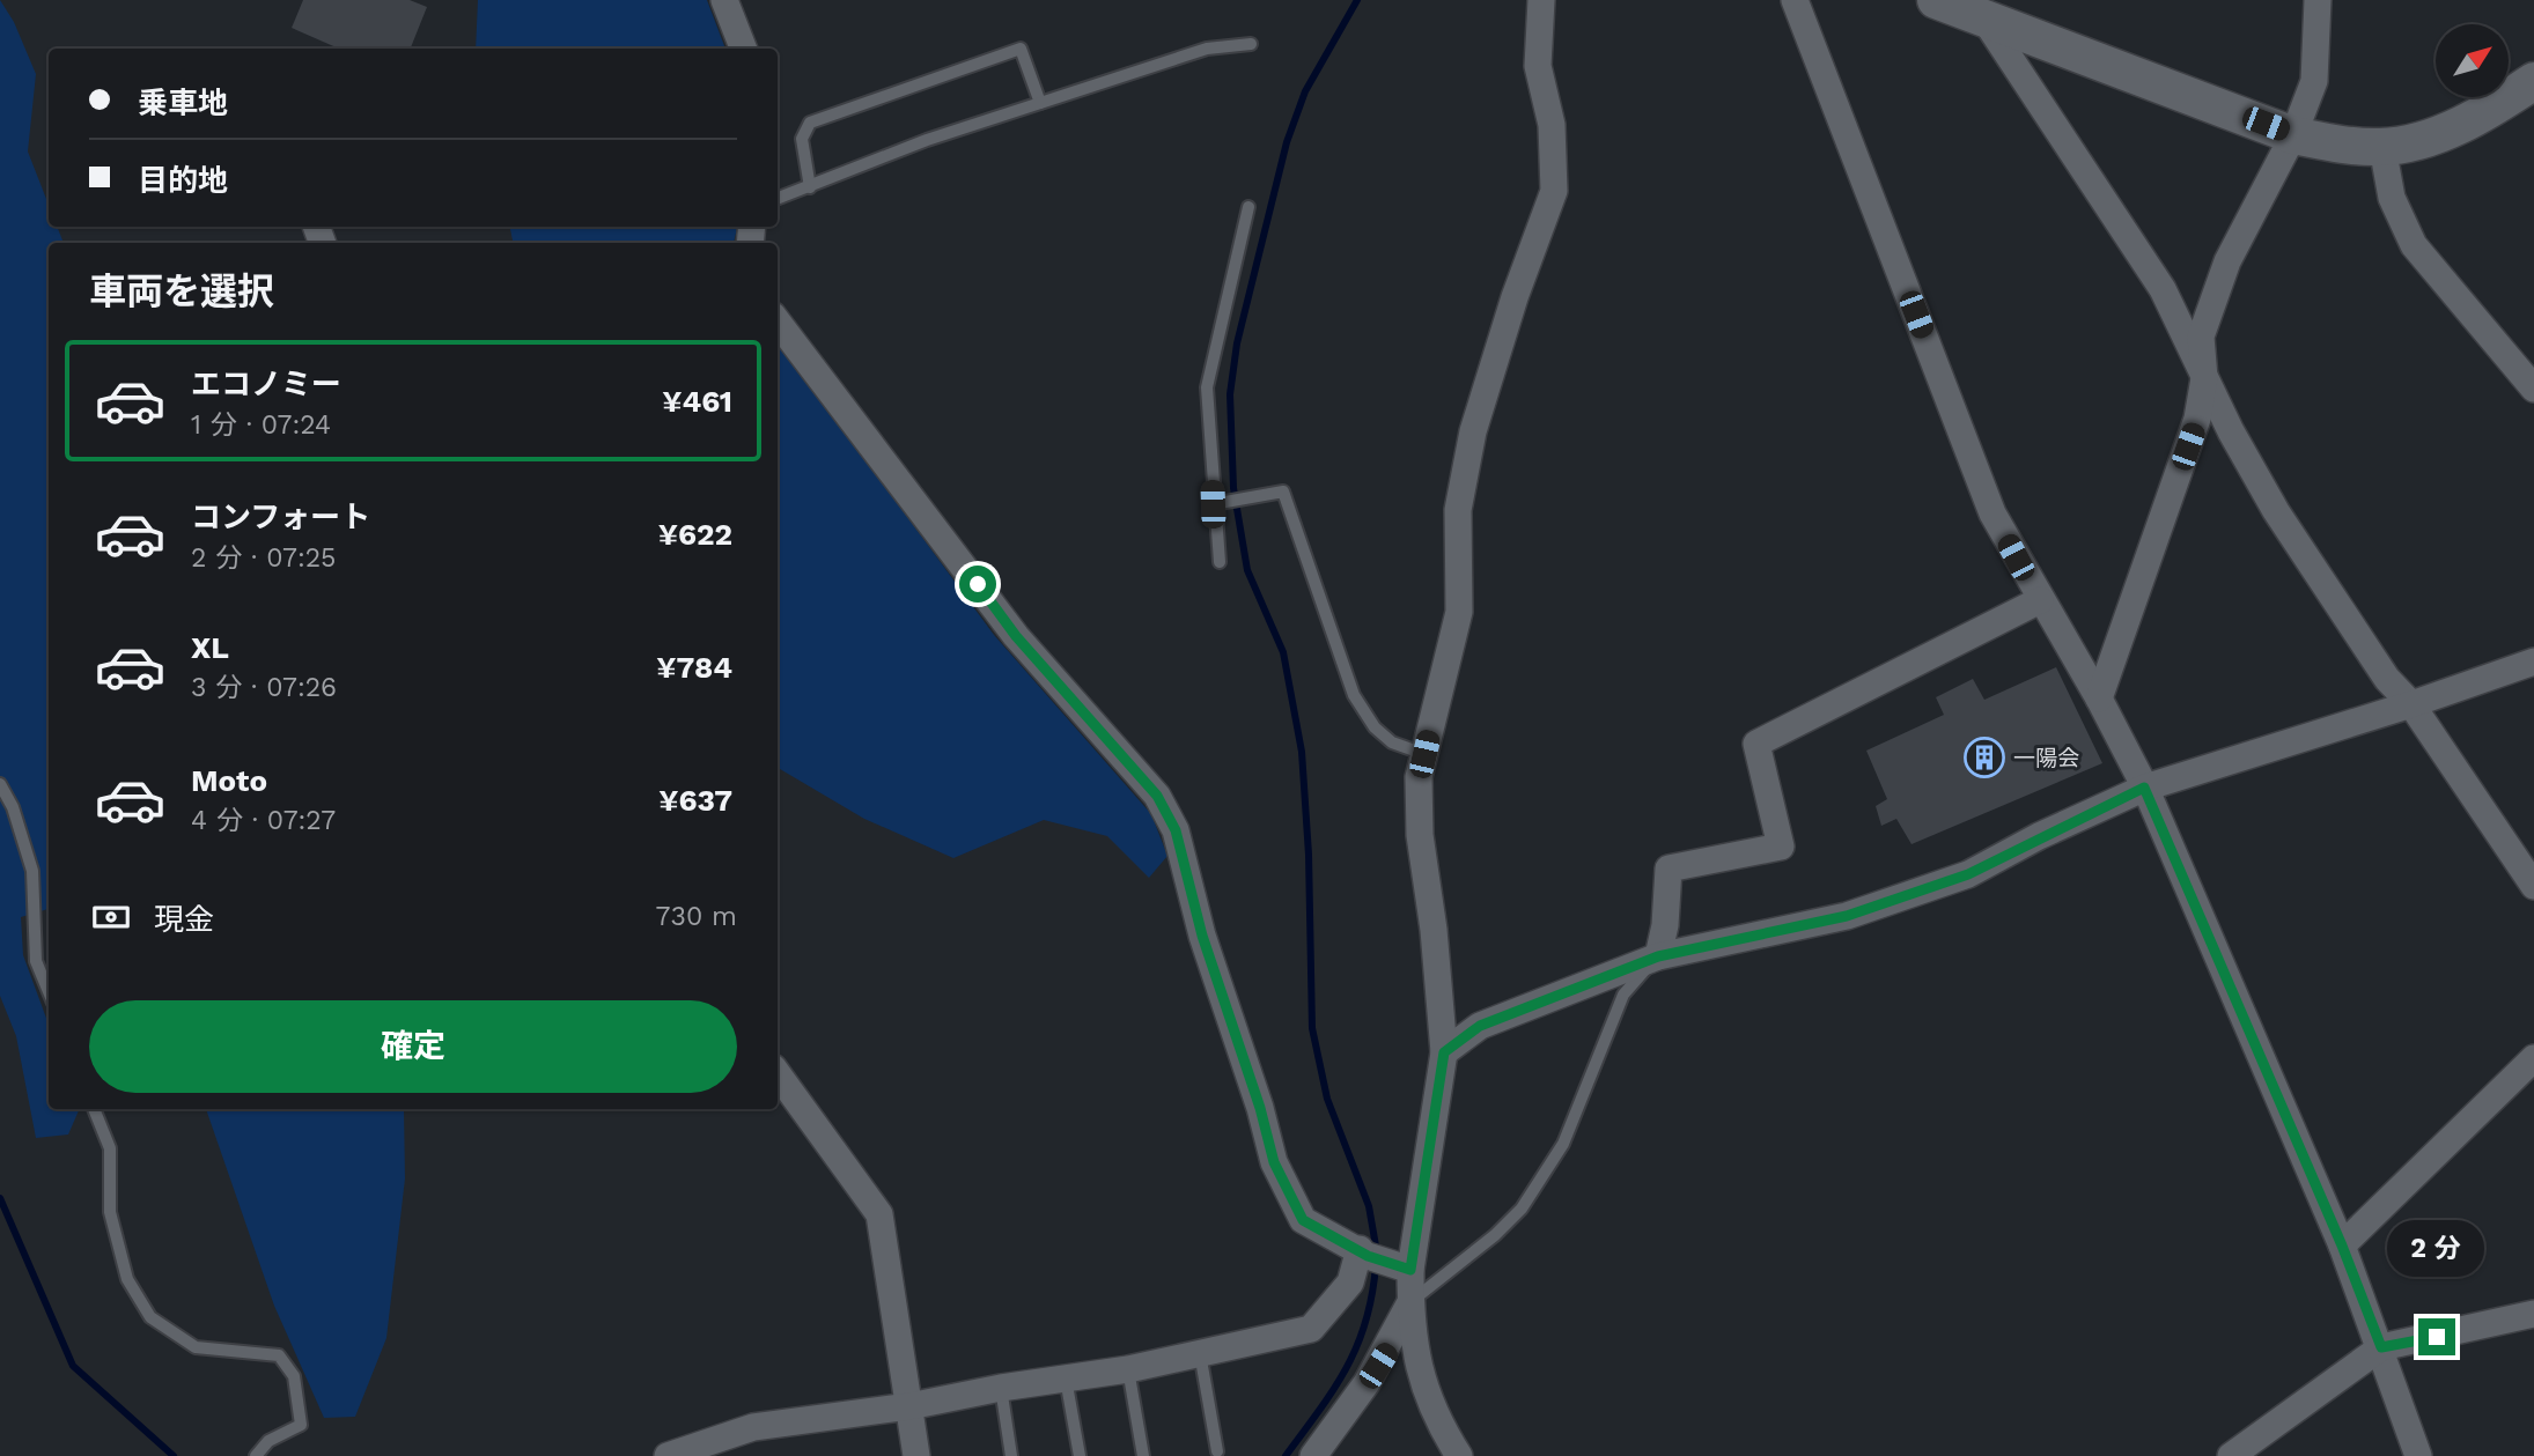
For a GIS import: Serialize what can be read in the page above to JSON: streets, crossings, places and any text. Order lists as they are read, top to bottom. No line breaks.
{"places":{"building":["一陽会"]},"north":"top right","page":{"banner":["乗車地","目的地"],"heading":"車両を選択","list":[{"name":"エコノミー","note":"1 分 · 07:24","value":"¥461"},{"name":"コンフォート","note":"2 分 · 07:25","value":"¥622"},{"name":"XL","note":"3 分 · 07:26","value":"¥784"},{"name":"Moto","note":"4 分 · 07:27","value":"¥637"}],"pay":["現金","730 m"],"buttons":"確定","bubble":"2 分"}}
